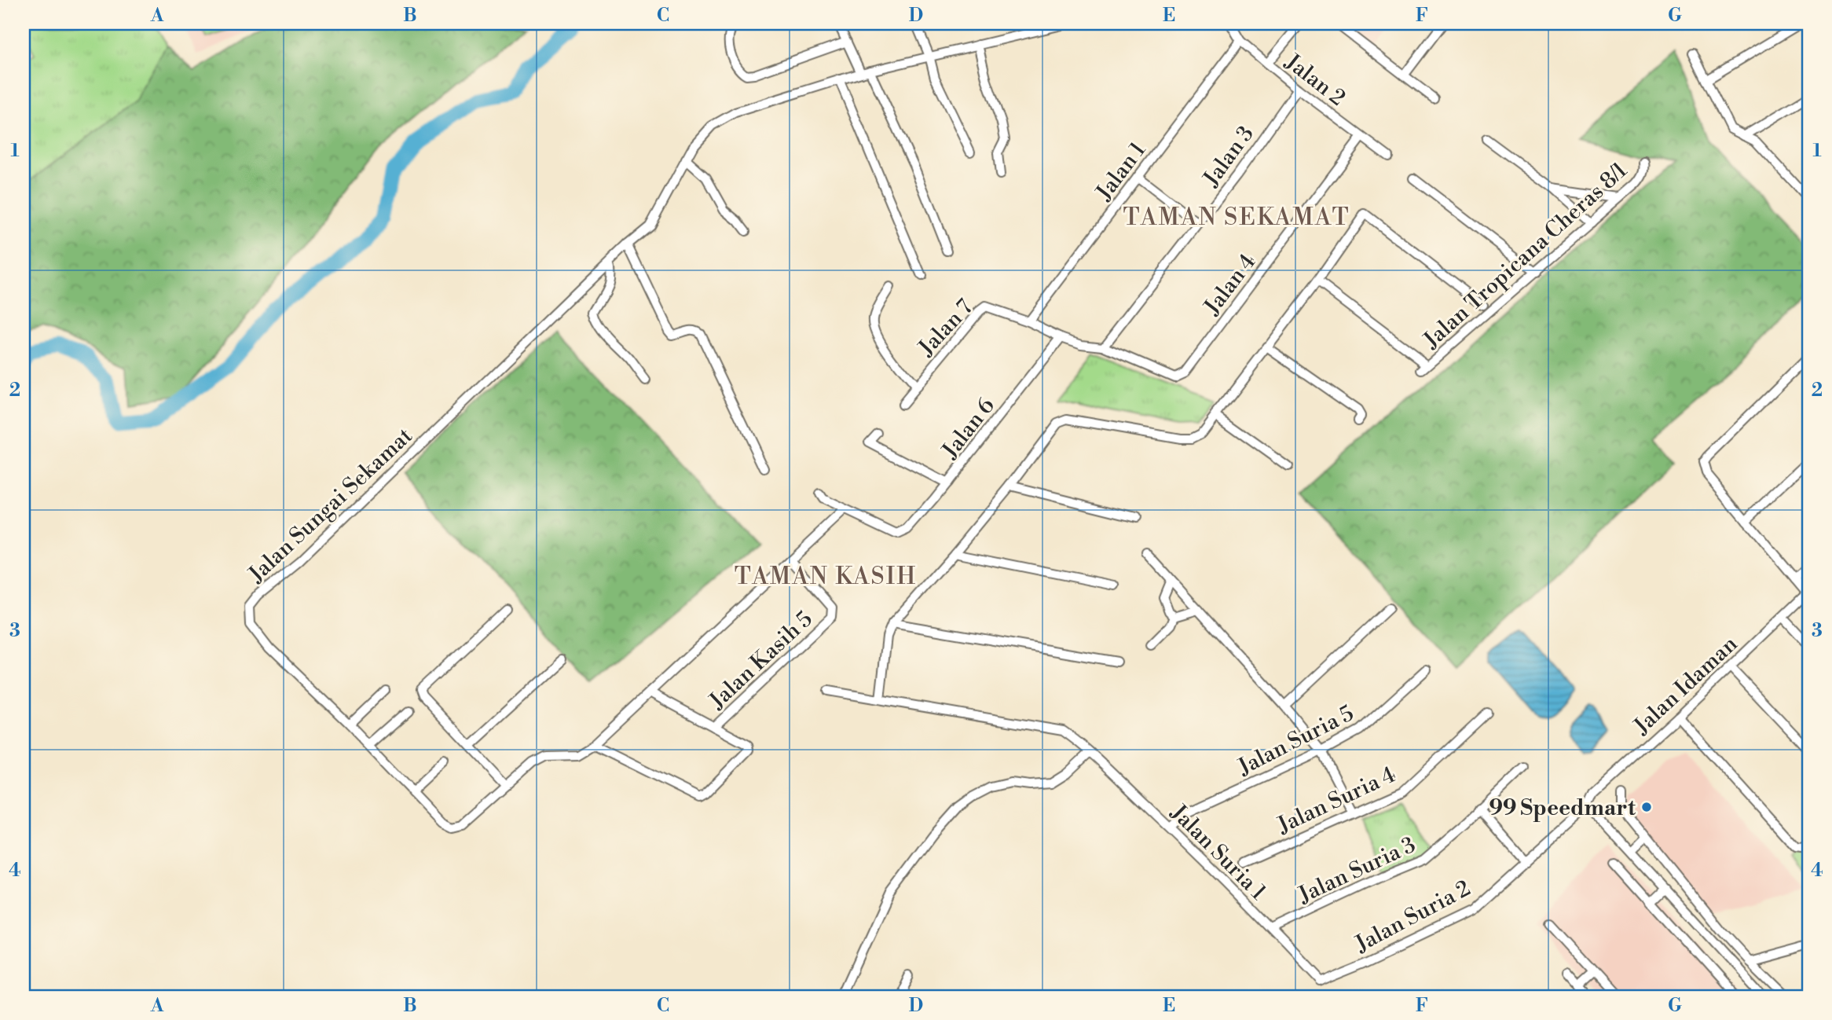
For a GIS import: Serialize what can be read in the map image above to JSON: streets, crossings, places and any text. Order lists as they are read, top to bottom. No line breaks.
{"streets":{"street":["Jalan 2","Jalan 3","Jalan 1","Jalan Tropicana Cheras 8/1","Jalan 4","Jalan 7","Jalan 6","Jalan Sungai Sekamat","Jalan Kasih 5","Jalan Idaman","Jalan Suria 5","Jalan Suria 4","Jalan Suria 1","Jalan Suria 3","Jalan Suria 2"]},"crossings":[["Jalan 2","Jalan 3"],["Jalan 2","Jalan 1"],["Jalan 2","Jalan 4"],["Jalan 3","Jalan 4"],["Jalan 1","Jalan 7"],["Jalan 6","Jalan Sungai Sekamat"],["Jalan Sungai Sekamat","Jalan Kasih 5"],["Jalan Idaman","Jalan Suria 2"],["Jalan Suria 5","Jalan Suria 1"],["Jalan Suria 1","Jalan Suria 3"],["Jalan Suria 1","Jalan Suria 2"]],"districts":["TAMAN SEKAMAT","TAMAN KASIH"],"places":["99 Speedmart"],"grid":{"columns":["A","B","C","D","E","F","G"],"rows":["1","2","3","4"]}}
